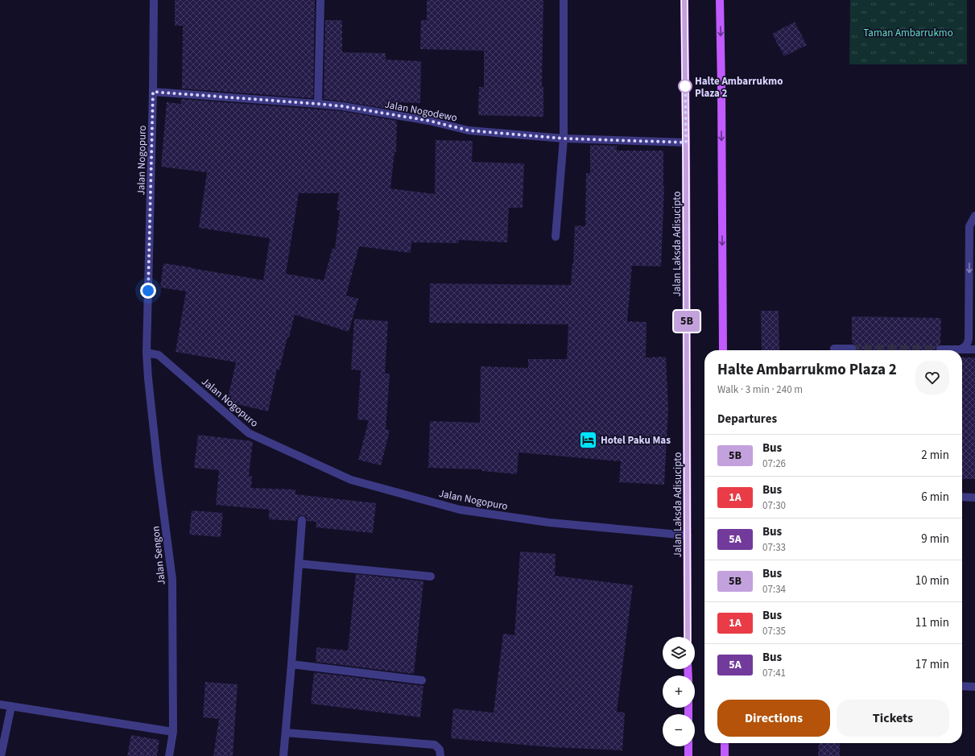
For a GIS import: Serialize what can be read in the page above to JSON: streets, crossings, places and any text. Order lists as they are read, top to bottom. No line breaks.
{"streets":{"main road":["Jalan Laksda Adisucipto"],"street":["Jalan Nogodewo","Jalan Nogopuro","Jalan Sengon"]},"crossings":[["Jalan Nogodewo","Jalan Nogopuro"],["Jalan Nogodewo","Jalan Laksda Adisucipto"],["Jalan Nogopuro","Jalan Laksda Adisucipto"],["Jalan Nogopuro","Jalan Sengon"]],"parks":["Taman Ambarrukmo"],"places":{"other":["Halte Ambarrukmo Plaza 2"],"hotel":["Hotel Paku Mas"]},"lines":["bus line 5B"],"page":{"on_map":"5B","heading":[["Halte Ambarrukmo Plaza 2","Walk · 3 min · 240 m"],"Departures"],"list":[{"mark":"5B","name":"Bus","note":"07:26","value":"2 min"},{"mark":"1A","name":"Bus","note":"07:30","value":"6 min"},{"mark":"5A","name":"Bus","note":"07:33","value":"9 min"},{"mark":"5B","name":"Bus","note":"07:34","value":"10 min"},{"mark":"1A","name":"Bus","note":"07:35","value":"11 min"},{"mark":"5A","name":"Bus","note":"07:41","value":"17 min"}],"map_buttons":["+","−"],"buttons":["Directions","Tickets"]}}
